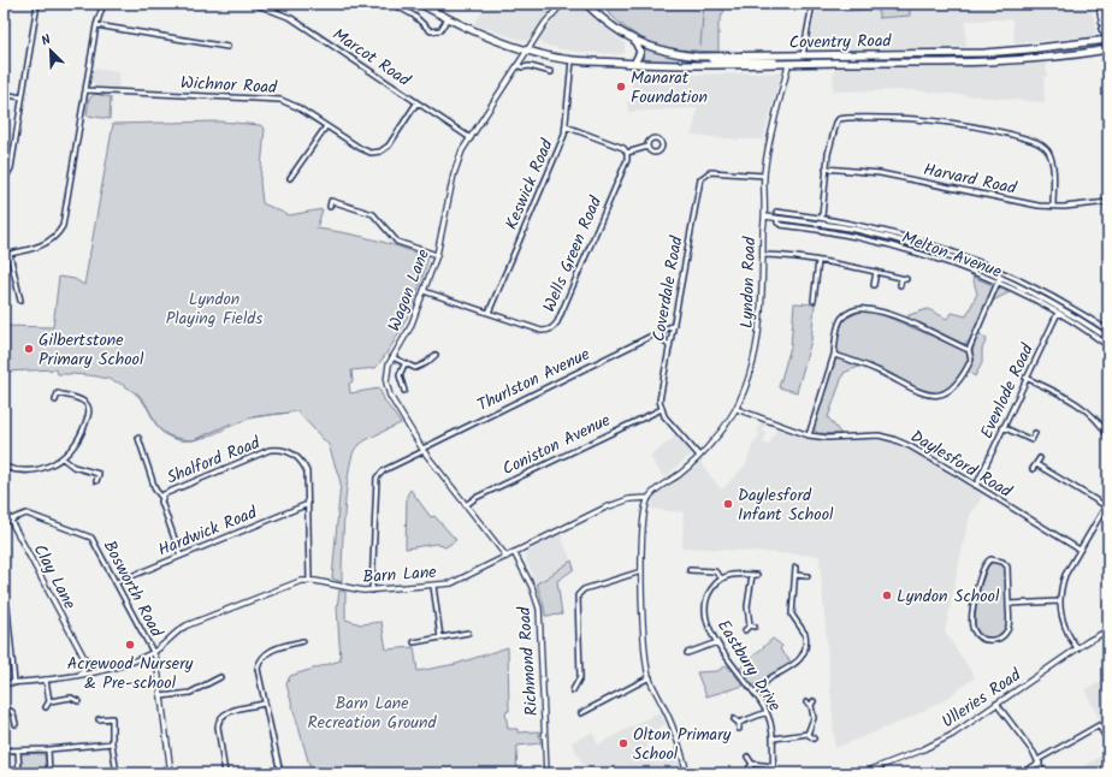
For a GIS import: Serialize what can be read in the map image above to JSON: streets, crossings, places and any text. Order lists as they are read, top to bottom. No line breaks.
{"streets":{"highway":["Coventry Road"],"street":["Marcot Road","Wichnor Road","Harvard Road","Keswick Road","Wells Green Road","Melton Avenue","Lyndon Road","Coverdale Road","Wagon Lane","Thurlston Avenue","Evenlode Road","Coniston Avenue","Shalford Road","Daylesford Road","Hardwick Road","Barn Lane","Clay Lane","Bosworth Road","Richmond Road","Eastbury Drive","Ulleries Road"]},"crossings":[["Coventry Road","Keswick Road"],["Coventry Road","Lyndon Road"],["Coventry Road","Wagon Lane"],["Marcot Road","Wichnor Road"],["Marcot Road","Wagon Lane"],["Keswick Road","Wells Green Road"],["Wells Green Road","Wagon Lane"],["Melton Avenue","Lyndon Road"],["Melton Avenue","Evenlode Road"],["Lyndon Road","Coverdale Road"],["Lyndon Road","Daylesford Road"],["Lyndon Road","Barn Lane"],["Coverdale Road","Thurlston Avenue"],["Coverdale Road","Coniston Avenue"],["Wagon Lane","Thurlston Avenue"],["Wagon Lane","Coniston Avenue"],["Wagon Lane","Barn Lane"],["Thurlston Avenue","Barn Lane"],["Evenlode Road","Daylesford Road"],["Shalford Road","Hardwick Road"],["Shalford Road","Barn Lane"],["Hardwick Road","Bosworth Road"],["Barn Lane","Bosworth Road"],["Barn Lane","Richmond Road"],["Clay Lane","Bosworth Road"]],"parks":["Lyndon Playing Fields","Barn Lane Recreation Ground"],"places":["Manarat Foundation","Gilbertstone Primary School","Daylesford Infant School","Lyndon School","Acrewood Nursery & Pre-school","Olton Primary School"],"north":"top left"}
